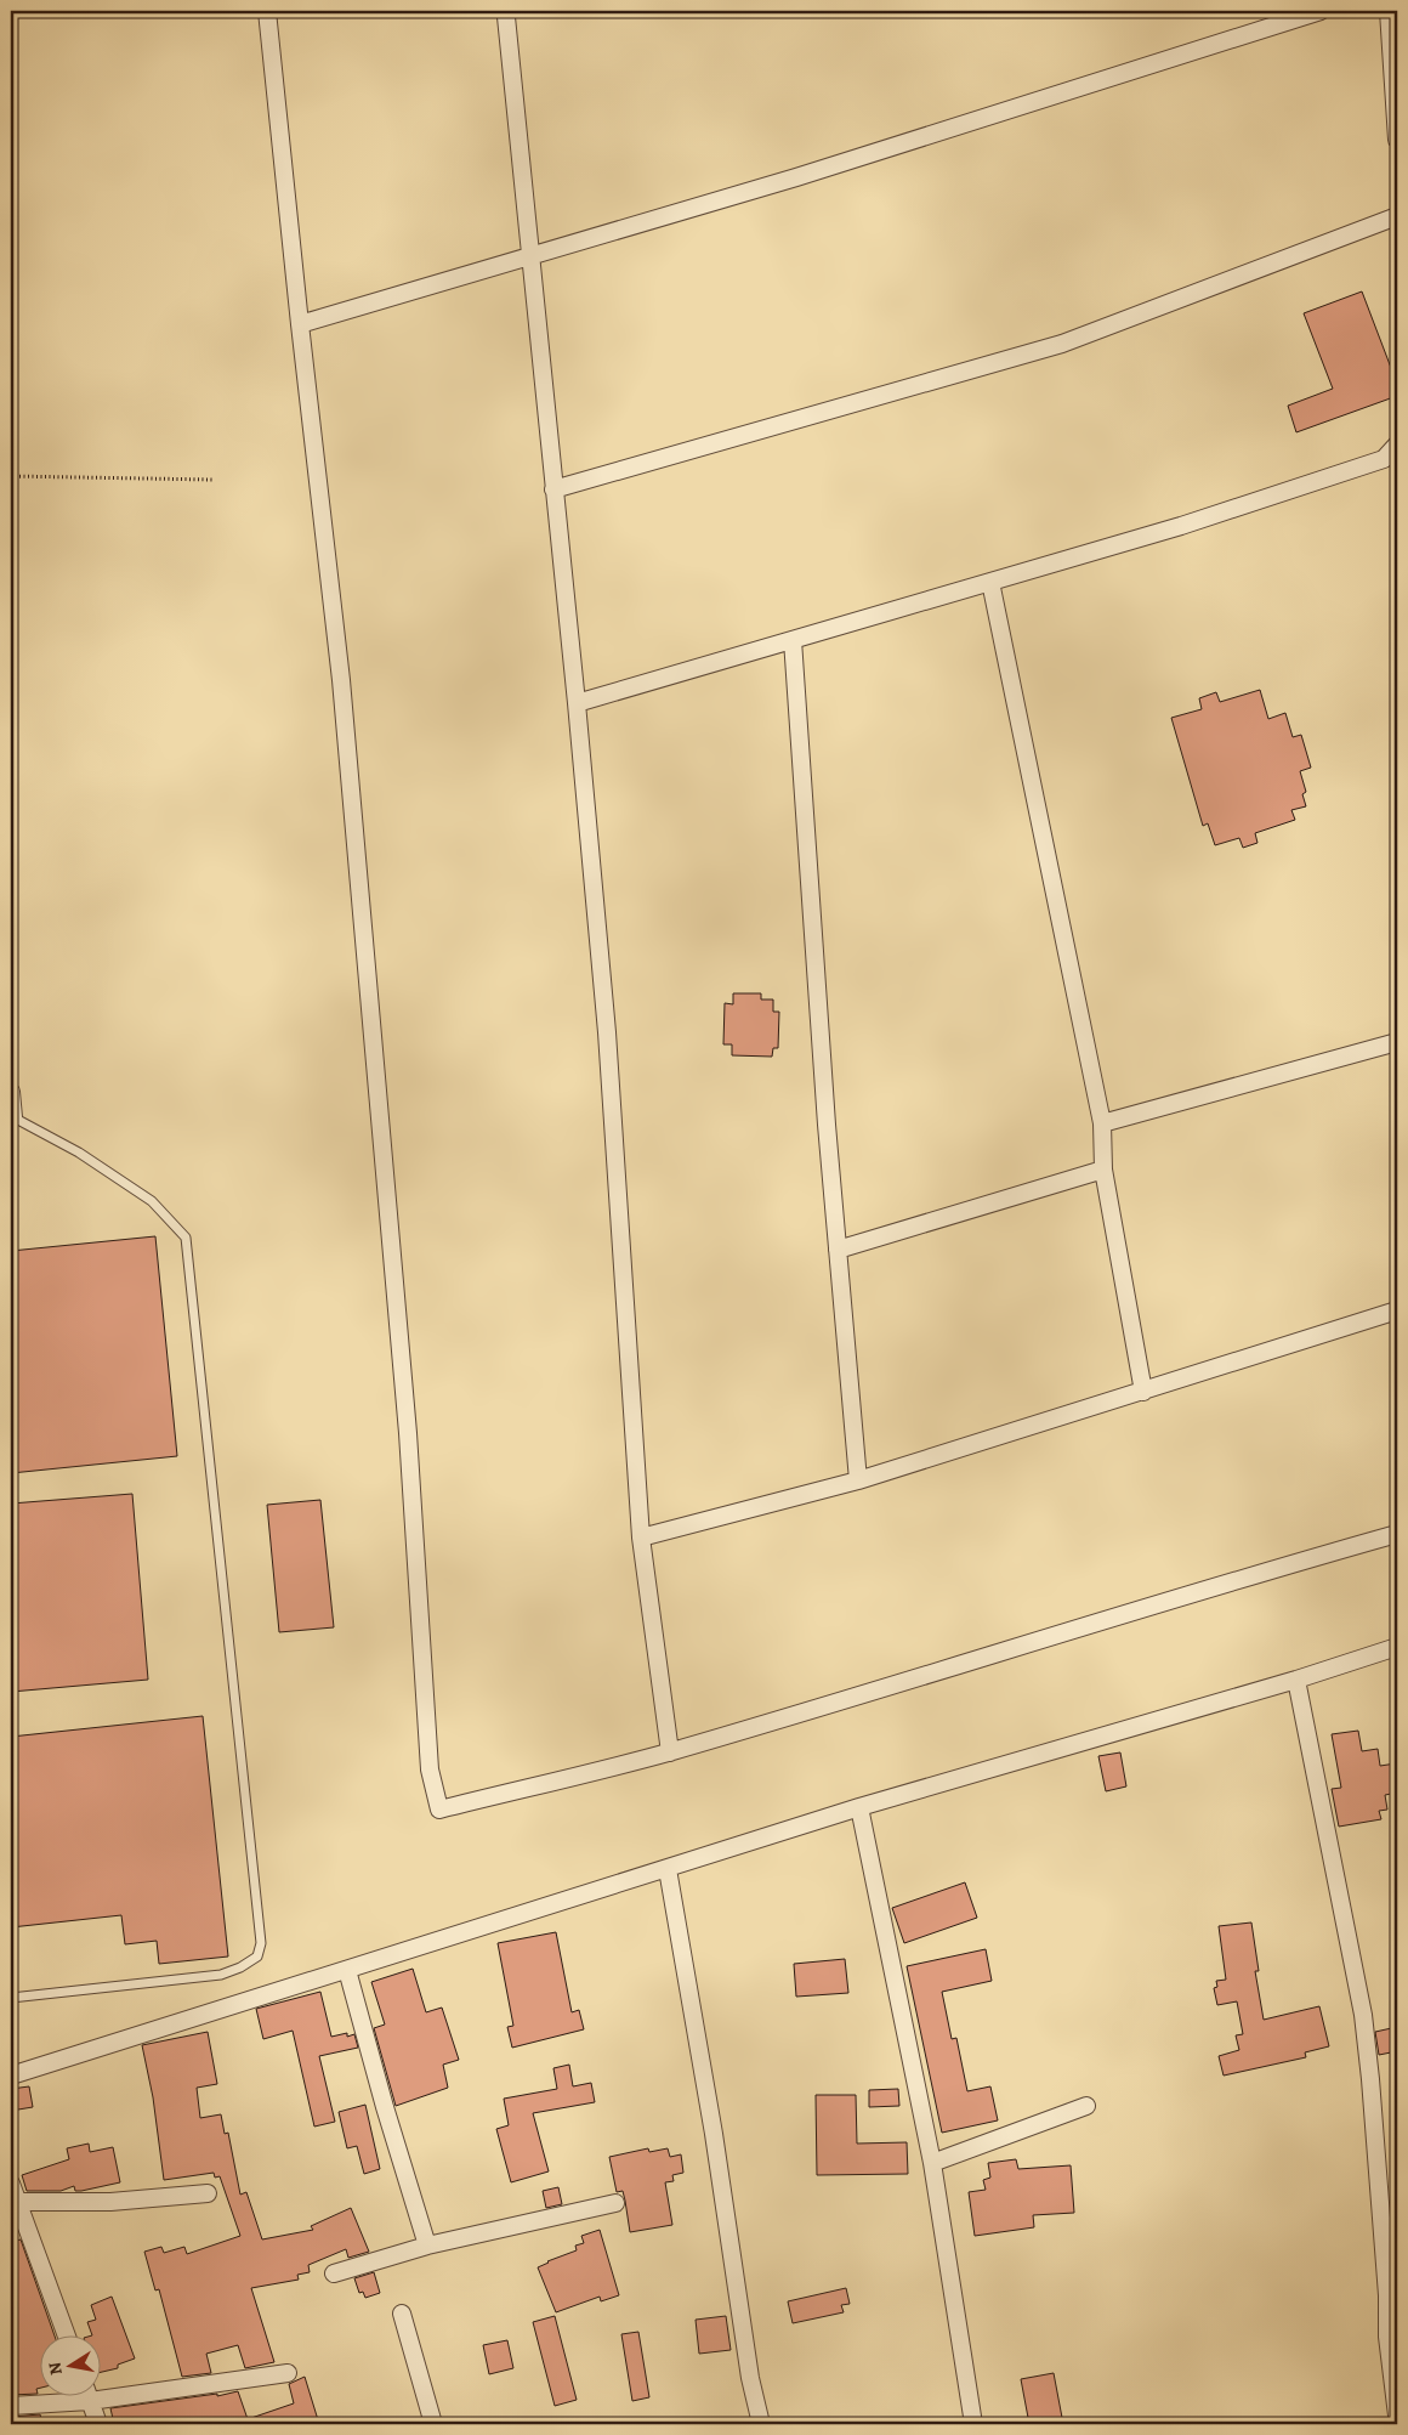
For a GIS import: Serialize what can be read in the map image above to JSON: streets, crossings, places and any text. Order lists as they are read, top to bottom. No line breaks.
{"north":"left"}
